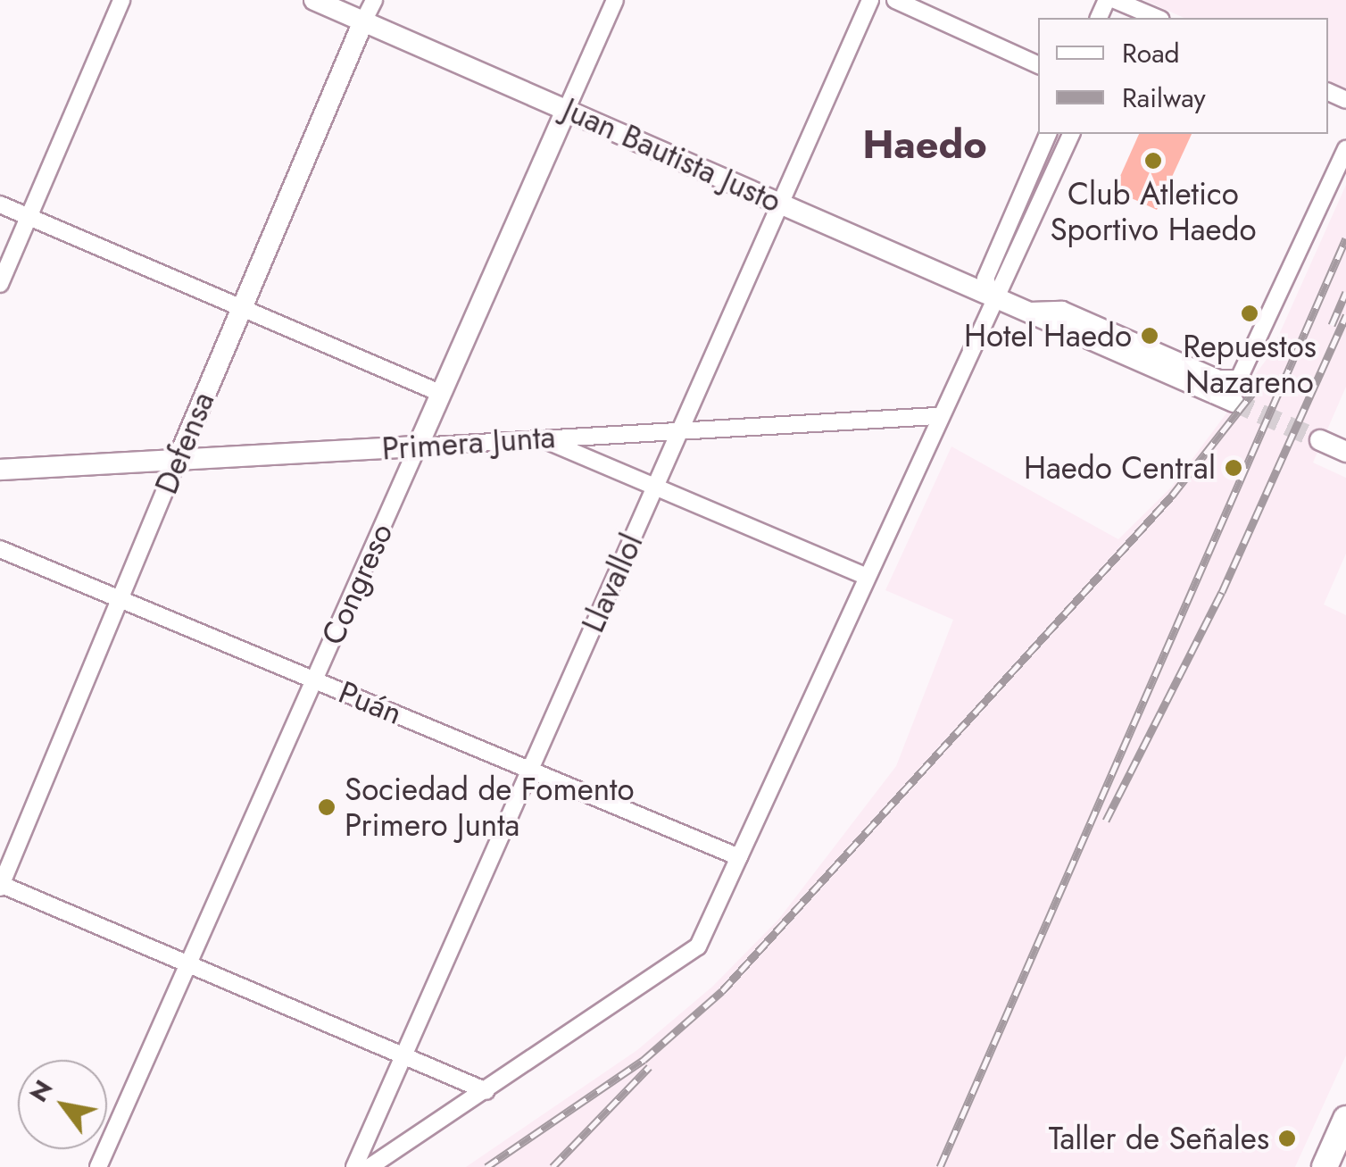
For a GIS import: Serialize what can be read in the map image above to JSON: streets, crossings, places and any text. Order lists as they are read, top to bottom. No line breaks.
{"streets":{"street":["Juan Bautista Justo","Defensa","Primera Junta","Llavallol","Congreso","Puán"]},"crossings":[["Juan Bautista Justo","Defensa"],["Juan Bautista Justo","Llavallol"],["Juan Bautista Justo","Congreso"],["Defensa","Primera Junta"],["Defensa","Puán"],["Primera Junta","Llavallol"],["Primera Junta","Congreso"],["Llavallol","Puán"],["Congreso","Puán"]],"districts":["Haedo"],"places":["Club Atletico Sportivo Haedo","Repuestos Nazareno","Hotel Haedo","Haedo Central","Sociedad de Fomento Primero Junta","Taller de Señales"],"legend":["Road","Railway"],"north":"top left"}
